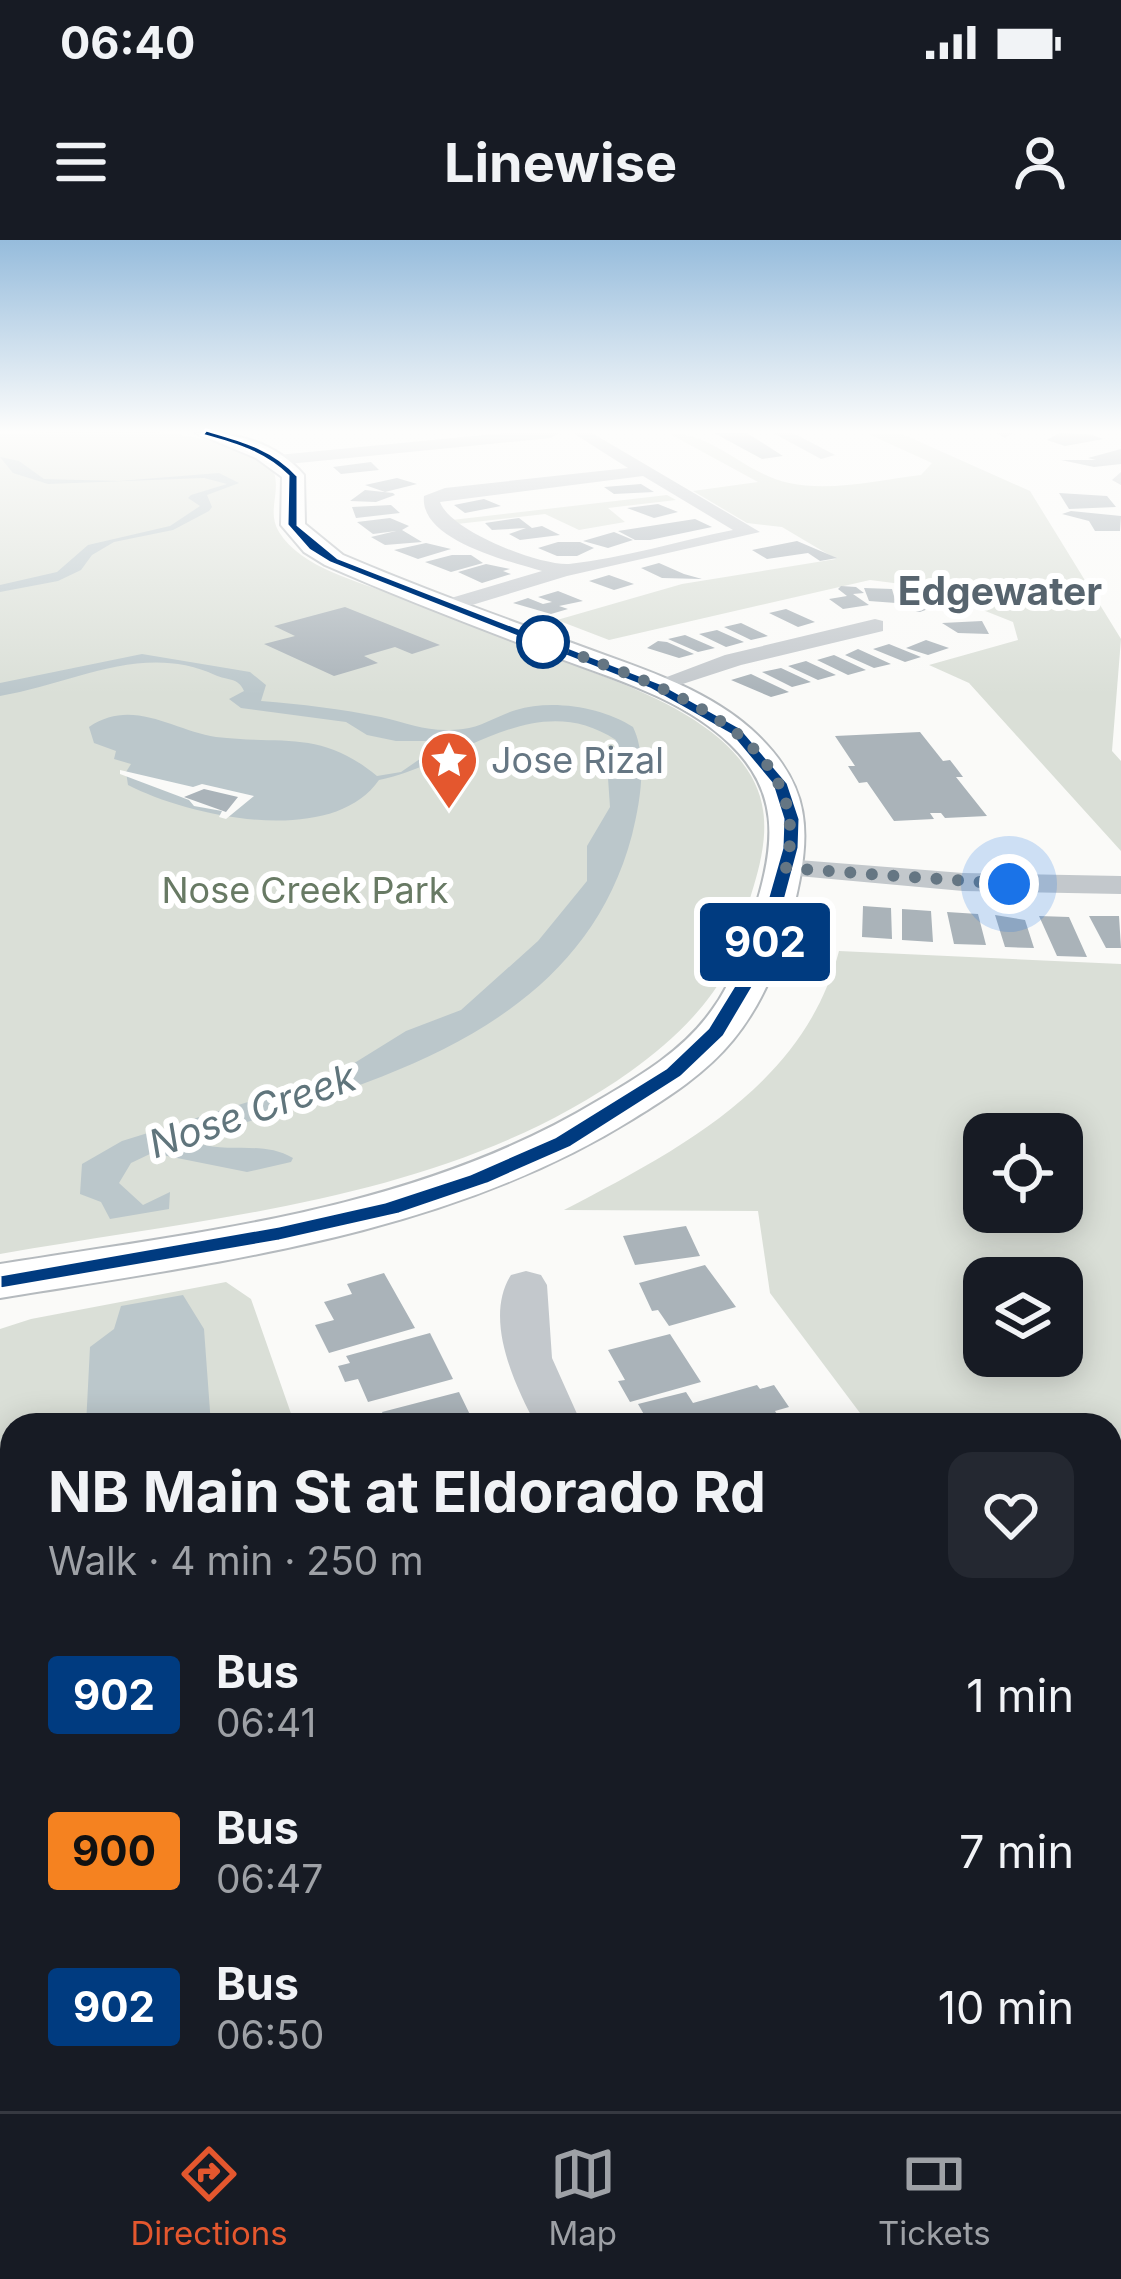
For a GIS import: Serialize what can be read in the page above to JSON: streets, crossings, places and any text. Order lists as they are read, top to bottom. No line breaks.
{"districts":["Edgewater"],"water":["Nose Creek"],"parks":["Nose Creek Park"],"places":{"place":["Jose Rizal"]},"lines":["bus line 902"],"page":{"status":"06:40","header":"Linewise","on_map":"902","heading":["NB Main St at Eldorado Rd","Walk · 4 min · 250 m"],"list":[{"mark":"902","name":"Bus","note":"06:41","value":"1 min"},{"mark":"900","name":"Bus","note":"06:47","value":"7 min"},{"mark":"902","name":"Bus","note":"06:50","value":"10 min"}],"tabs":["Directions","Map","Tickets"]}}
